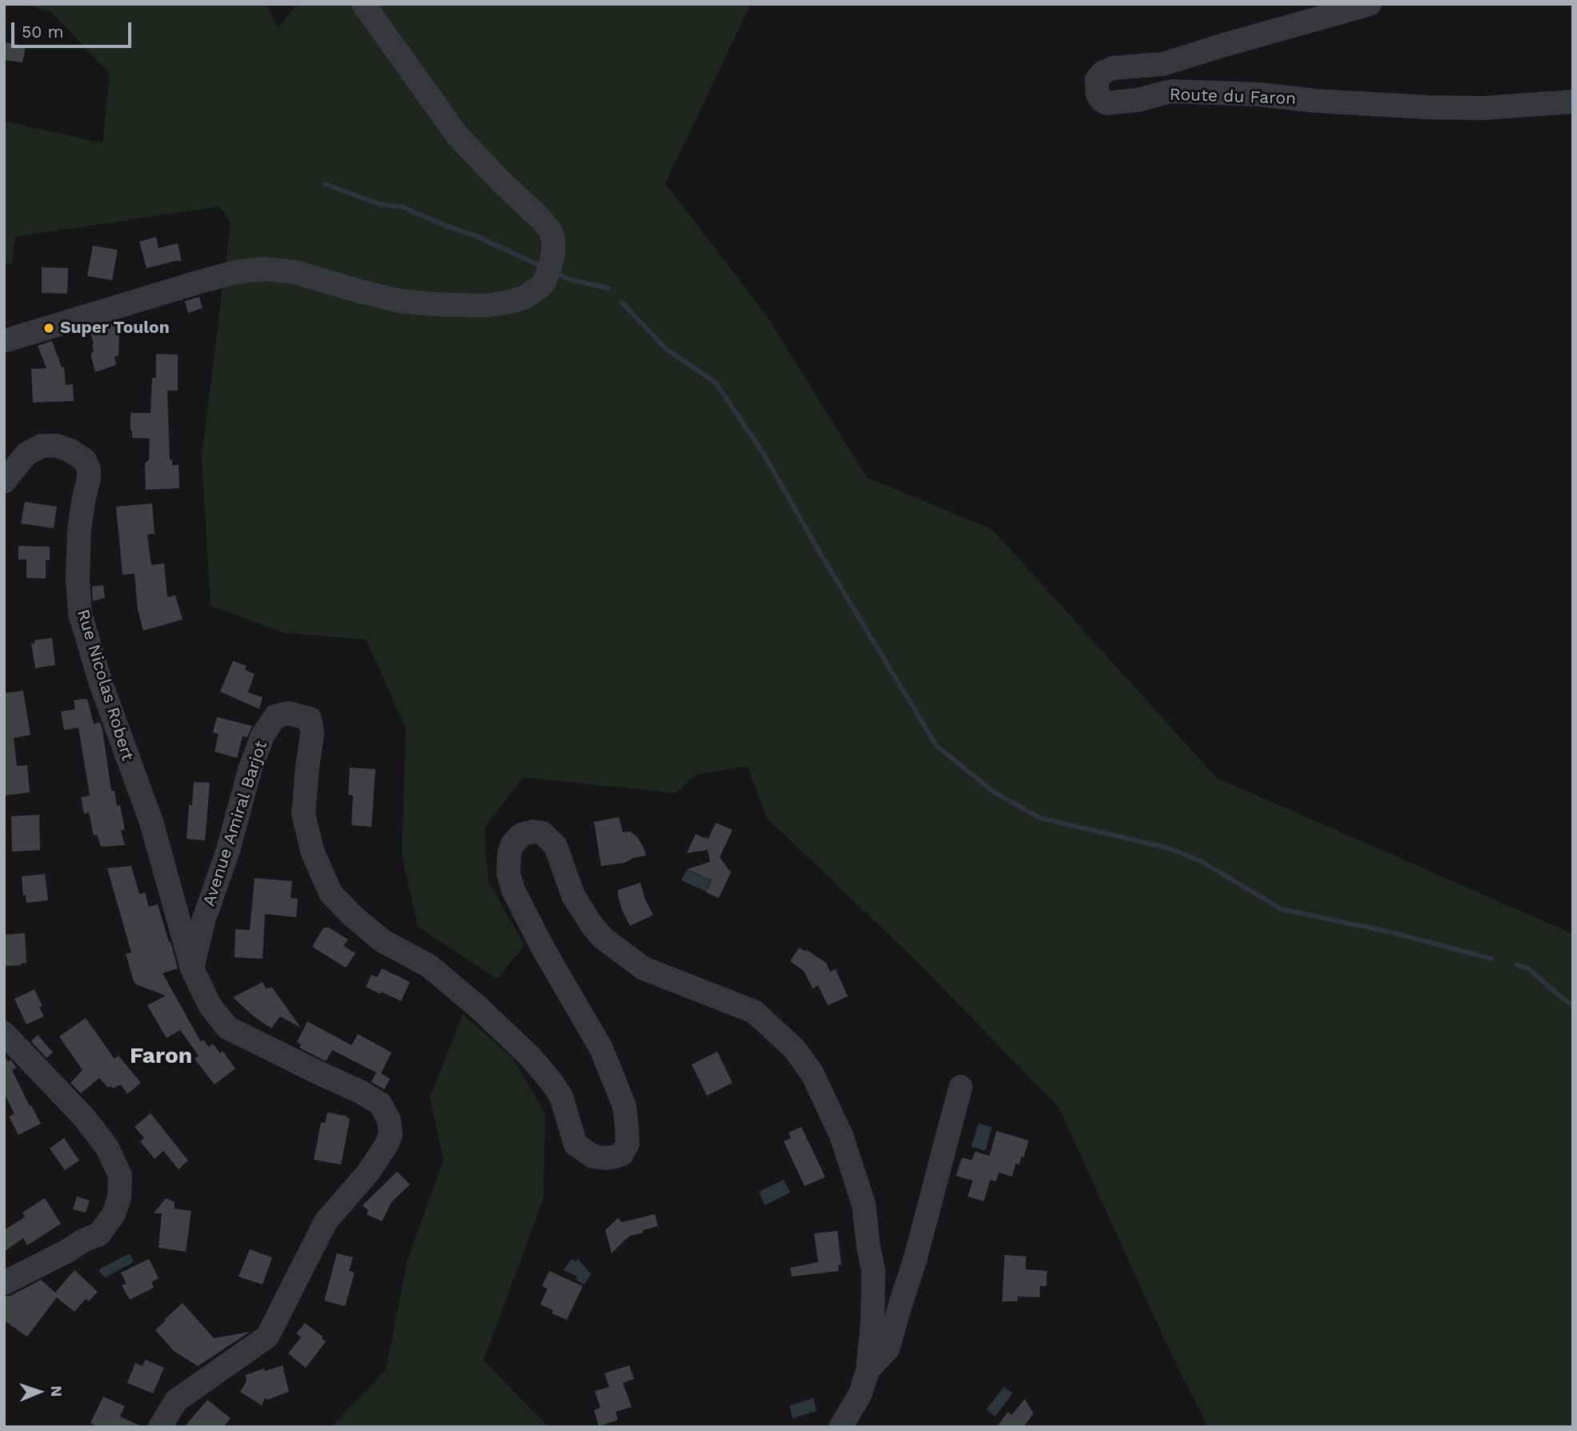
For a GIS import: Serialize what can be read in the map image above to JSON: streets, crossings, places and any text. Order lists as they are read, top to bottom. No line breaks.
{"streets":{"street":["Route du Faron","Rue Nicolas Robert","Avenue Amiral Barjot"]},"crossings":[["Rue Nicolas Robert","Avenue Amiral Barjot"]],"districts":["Faron"],"places":["Super Toulon"],"scale_bar":"50 m","north":"right"}
